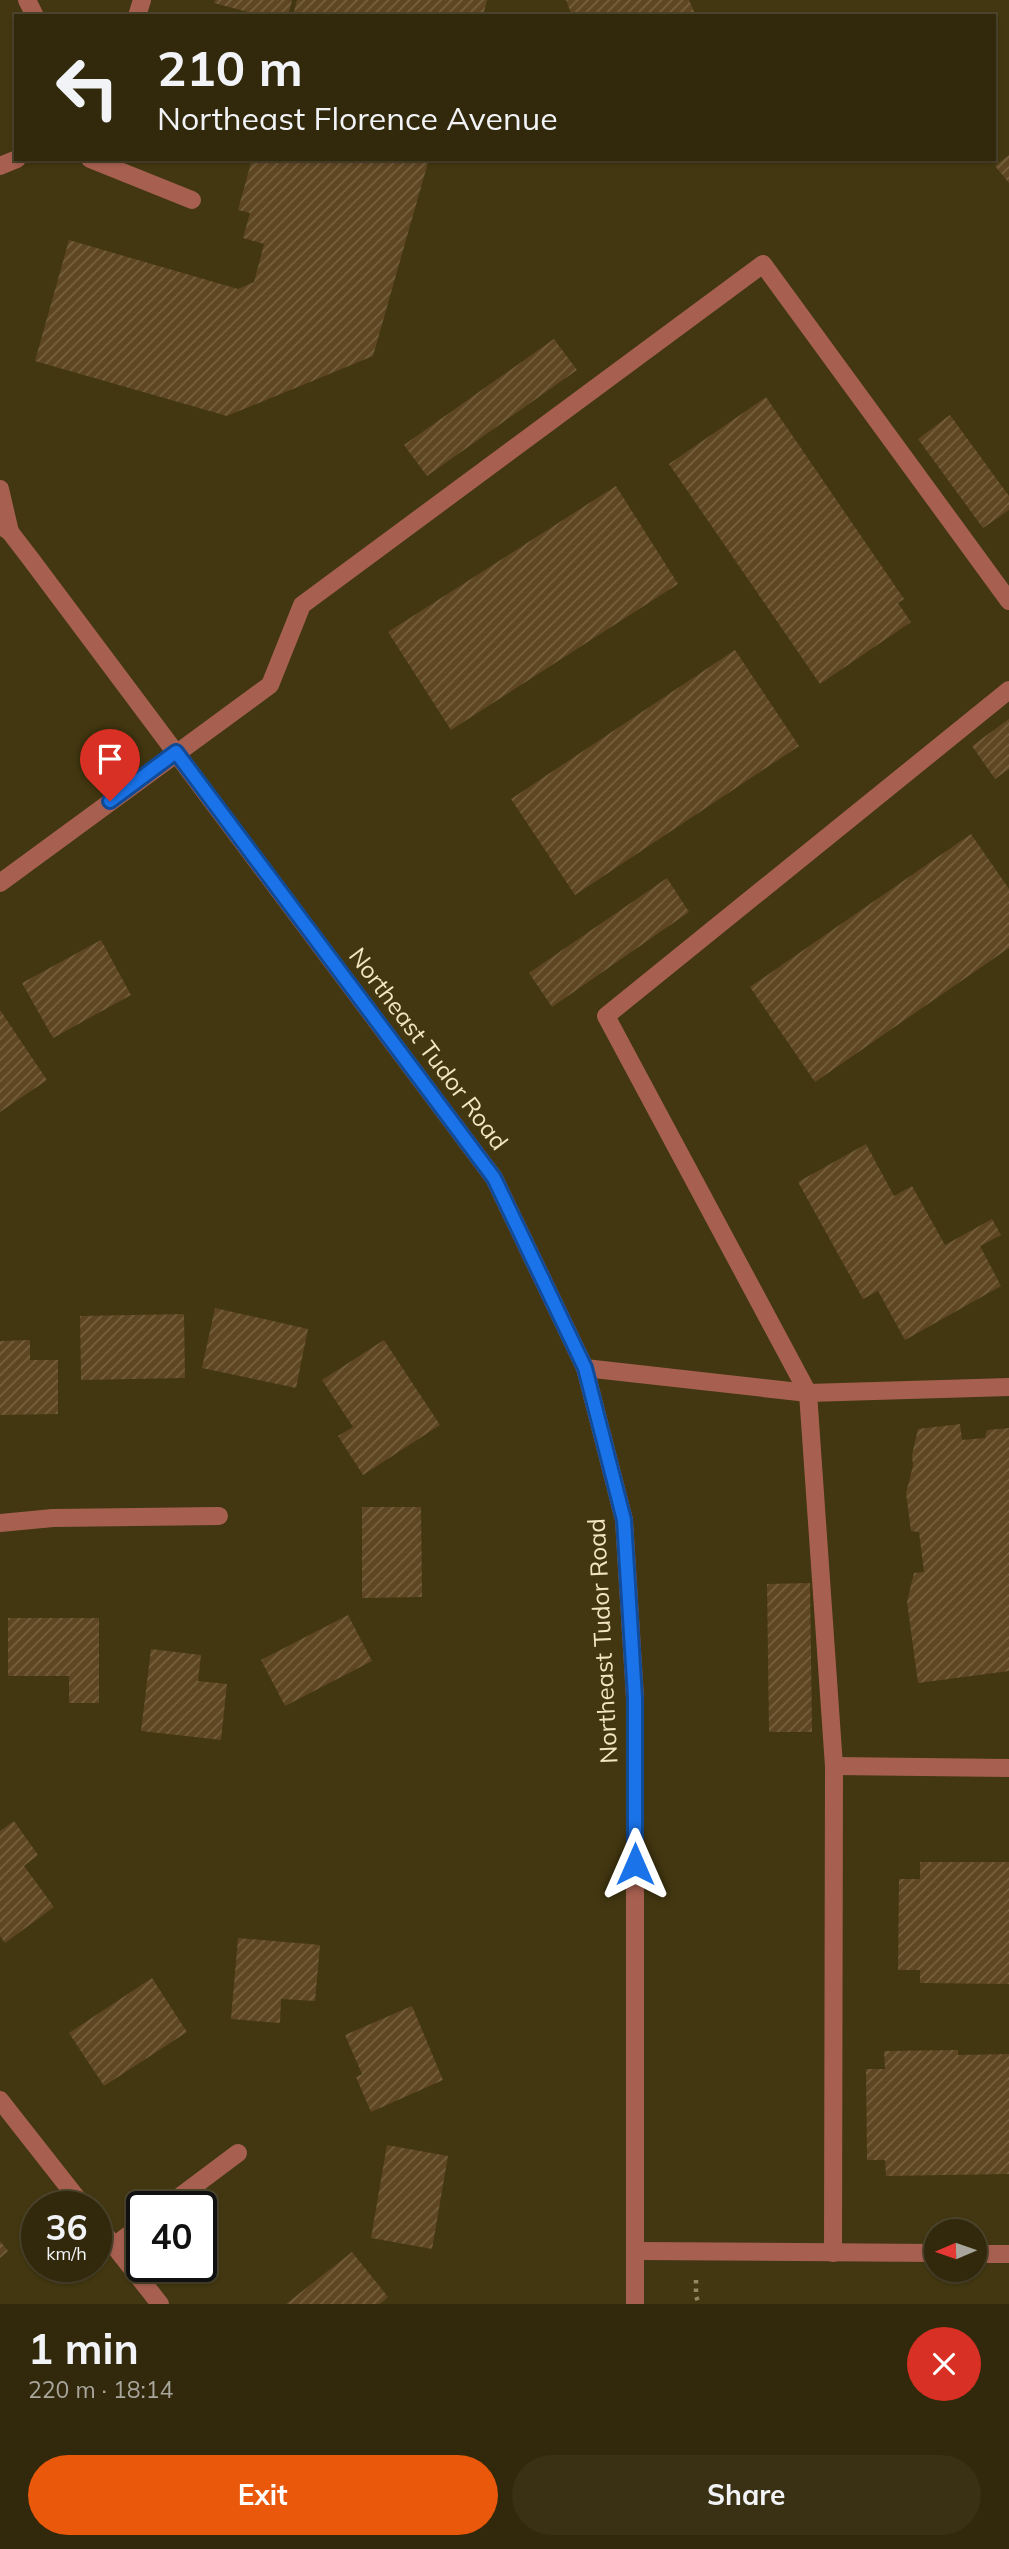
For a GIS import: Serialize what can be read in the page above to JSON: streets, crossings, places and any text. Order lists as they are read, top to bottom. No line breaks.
{"streets":{"street":["Northeast Tudor Road"]},"north":"left","page":{"turn":["210 m","Northeast Florence Avenue"],"speed":"36 km/h","limit":"40","heading":["1 min","220 m · 18:14"],"buttons":["Exit","Share"]}}
